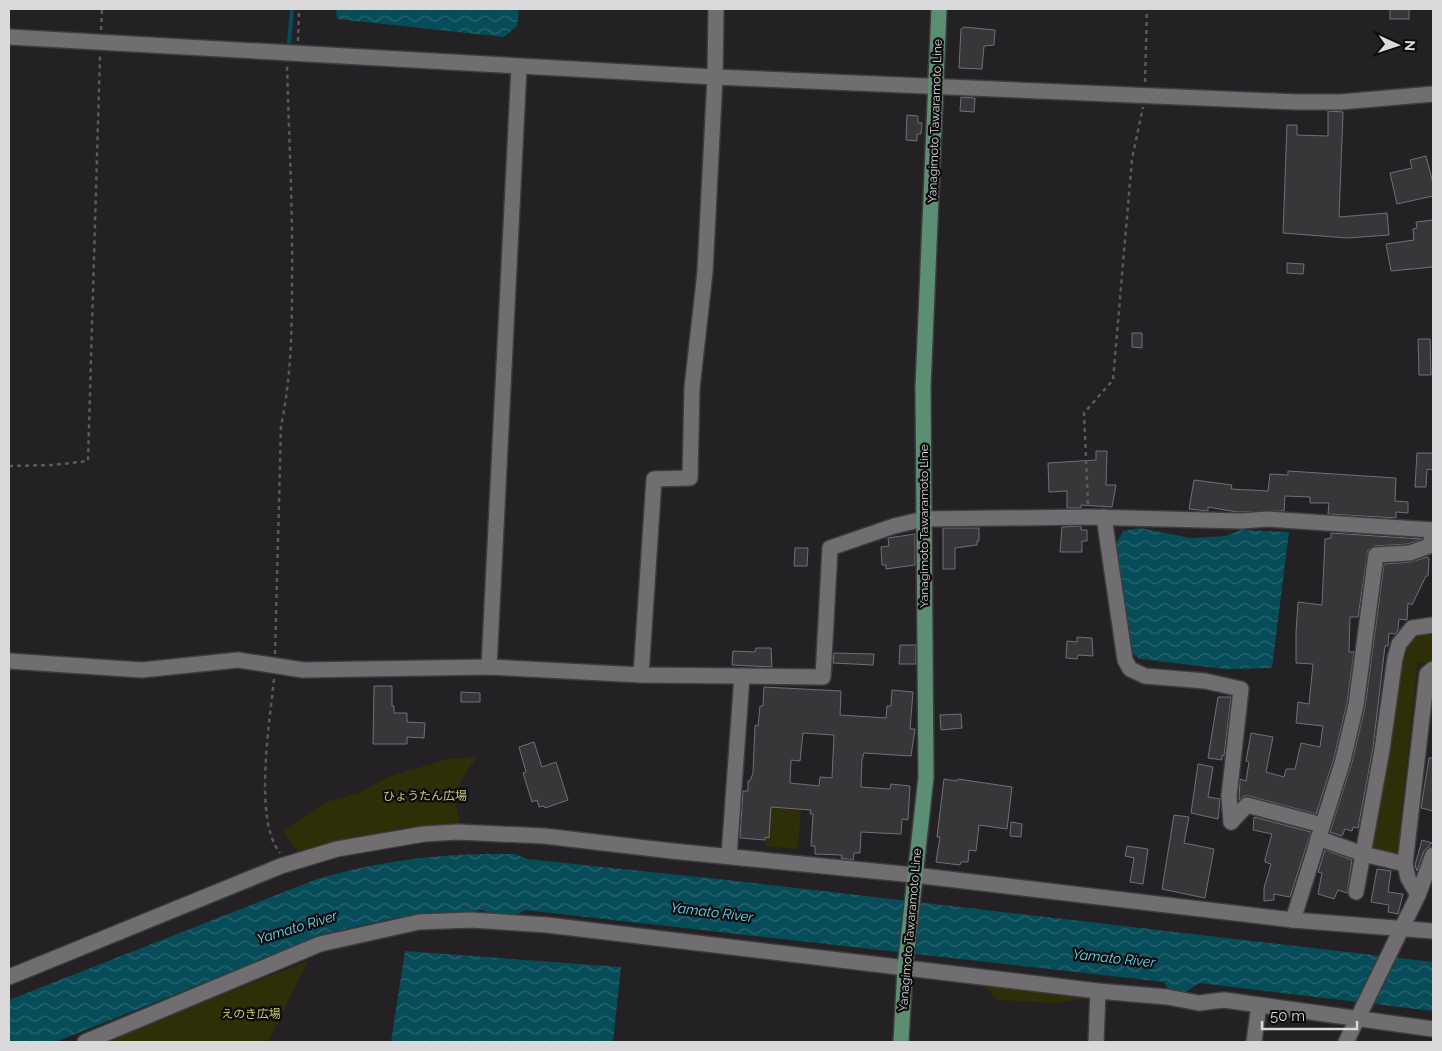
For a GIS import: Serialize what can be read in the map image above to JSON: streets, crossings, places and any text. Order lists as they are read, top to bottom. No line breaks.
{"streets":{"main road":["Yanagimoto Tawaramoto Line"]},"water":["Yamato River"],"parks":["ひょうたん広場","えのき広場"],"scale_bar":"50 m","north":"right"}
